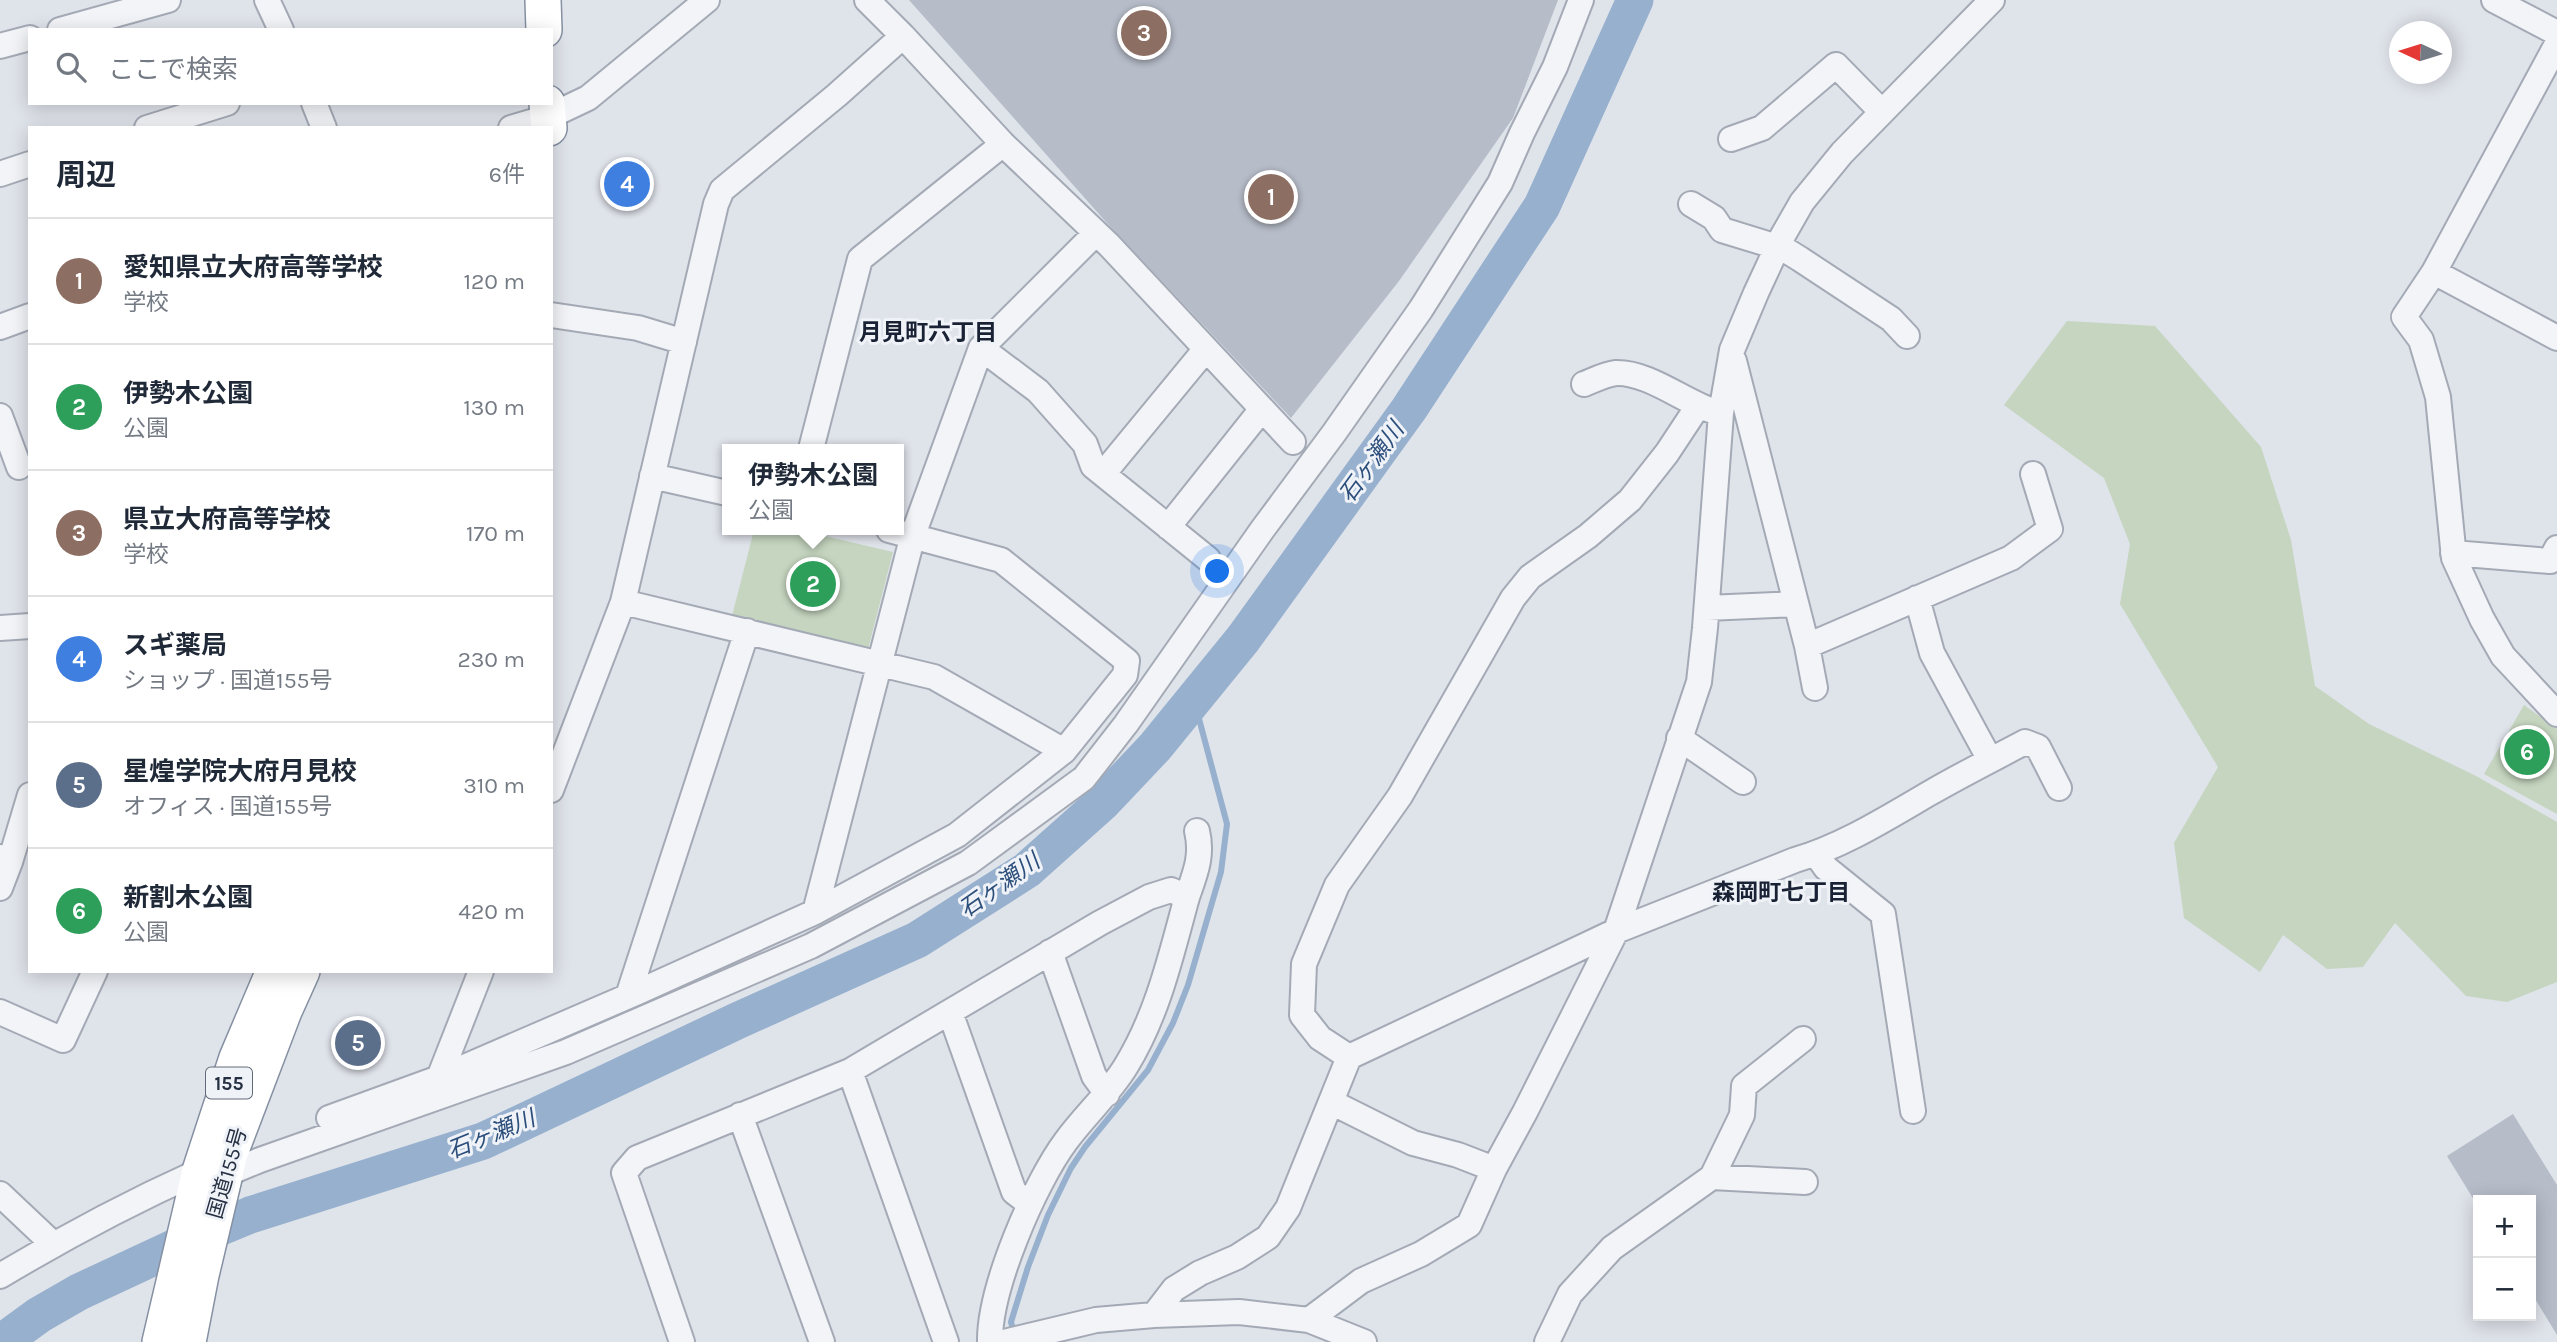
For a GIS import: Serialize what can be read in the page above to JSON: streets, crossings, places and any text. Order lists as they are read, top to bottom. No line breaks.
{"streets":{"highway":["155","国道155号"]},"districts":["月見町六丁目","森岡町七丁目"],"water":["石ヶ瀬川"],"north":"left","page":{"pins":["3","4","1","2","6","5"],"search":"ここで検索","heading":["周辺","6件"],"list":[{"mark":"1","name":"愛知県立大府高等学校","note":"学校","value":"120 m"},{"mark":"2","name":"伊勢木公園","note":"公園","value":"130 m"},{"mark":"3","name":"県立大府高等学校","note":"学校","value":"170 m"},{"mark":"4","name":"スギ薬局","note":"ショップ · 国道155号","value":"230 m"},{"mark":"5","name":"星煌学院大府月見校","note":"オフィス · 国道155号","value":"310 m"},{"mark":"6","name":"新割木公園","note":"公園","value":"420 m"}],"popup":["伊勢木公園","公園"],"map_buttons":["+","−"]}}
